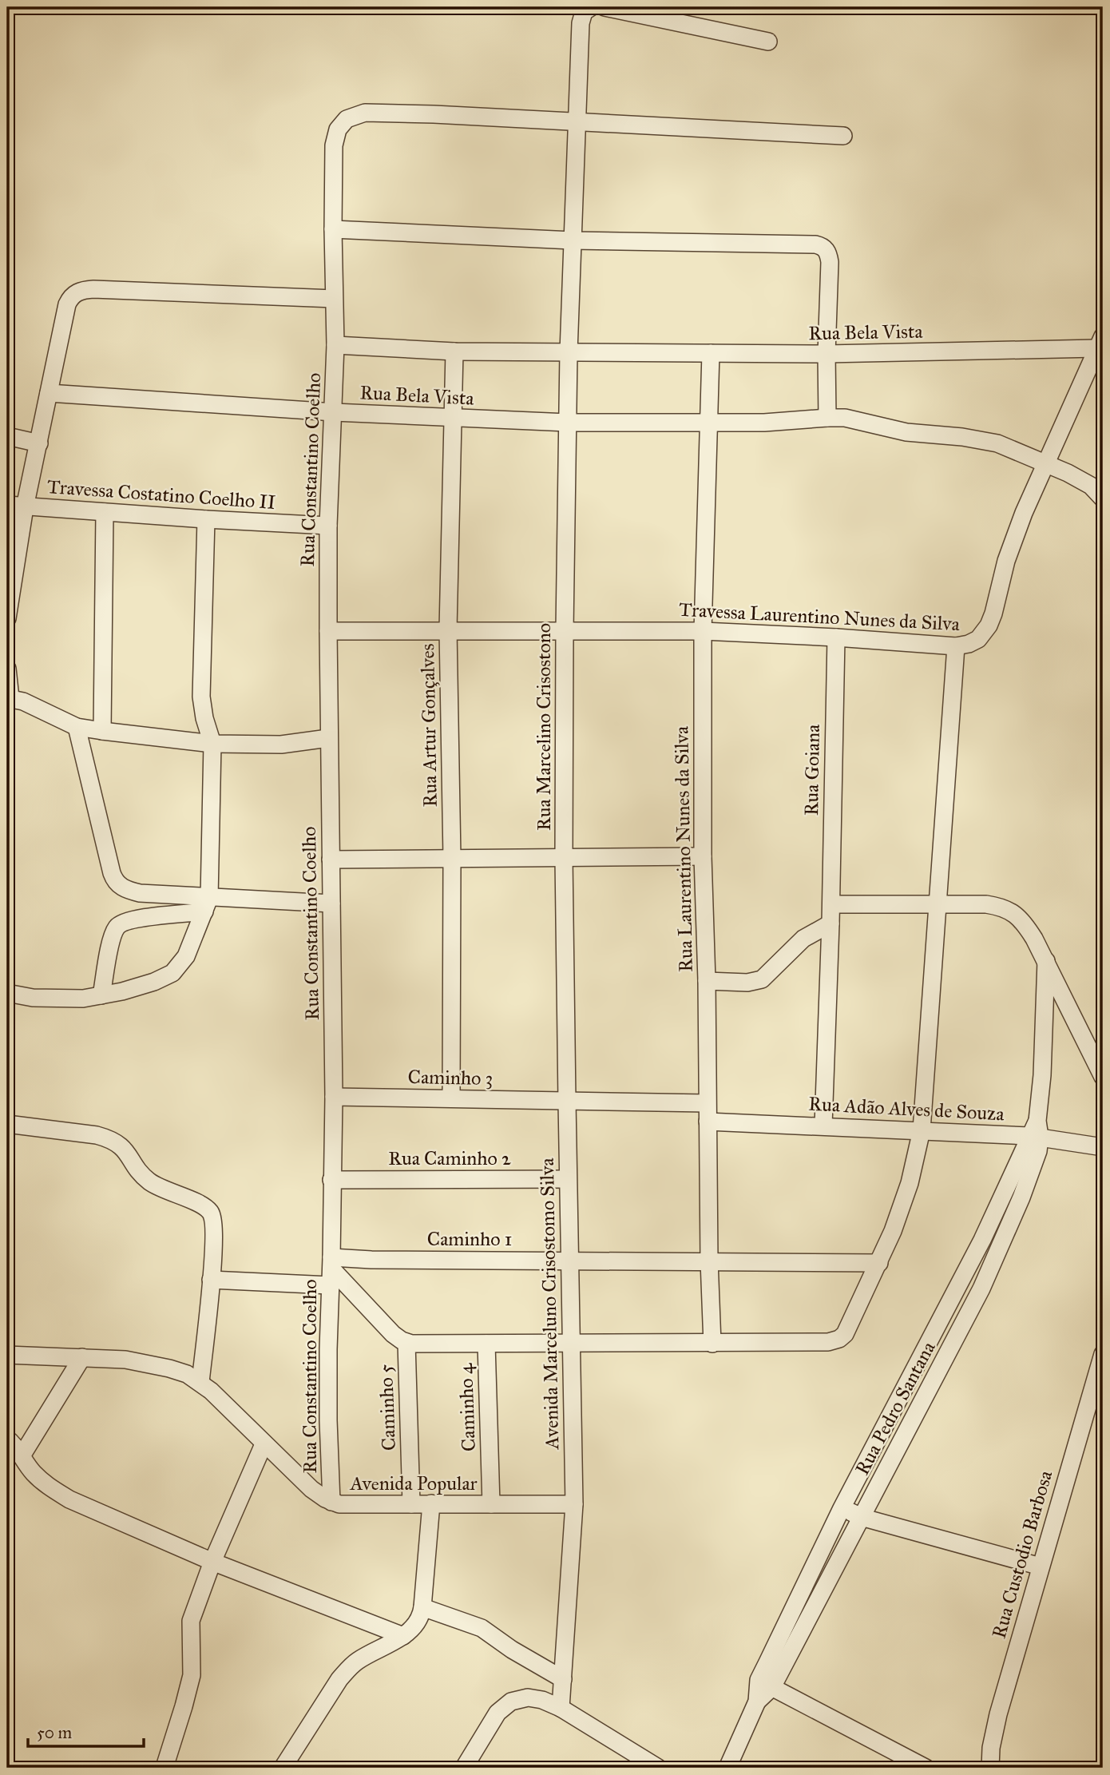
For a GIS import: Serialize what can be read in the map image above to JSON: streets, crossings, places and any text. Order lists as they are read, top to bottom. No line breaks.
{"streets":{"street":["Rua Bela Vista","Rua Constantino Coelho","Travessa Costatino Coelho II","Travessa Laurentino Nunes da Silva","Rua Artur Gonçalves","Rua Marcelino Crisostono","Rua Goiana","Rua Laurentino Nunes da Silva","Caminho 3","Rua Adão Alves de Souza","Rua Caminho 2","Caminho 1","Avenida Marceluno Crisostomo Silva","Caminho 5","Caminho 4","Rua Pedro Santana","Avenida Popular","Rua Custodio Barbosa"]},"crossings":[["Rua Bela Vista","Rua Constantino Coelho"],["Rua Bela Vista","Travessa Laurentino Nunes da Silva"],["Rua Bela Vista","Rua Artur Gonçalves"],["Rua Bela Vista","Rua Marcelino Crisostono"],["Rua Bela Vista","Rua Laurentino Nunes da Silva"],["Rua Constantino Coelho","Travessa Costatino Coelho II"],["Rua Constantino Coelho","Travessa Laurentino Nunes da Silva"],["Rua Constantino Coelho","Caminho 3"],["Rua Constantino Coelho","Rua Caminho 2"],["Rua Constantino Coelho","Caminho 1"],["Rua Constantino Coelho","Avenida Popular"],["Travessa Laurentino Nunes da Silva","Rua Artur Gonçalves"],["Travessa Laurentino Nunes da Silva","Rua Marcelino Crisostono"],["Travessa Laurentino Nunes da Silva","Rua Goiana"],["Travessa Laurentino Nunes da Silva","Rua Laurentino Nunes da Silva"],["Rua Artur Gonçalves","Caminho 3"],["Rua Marcelino Crisostono","Caminho 3"],["Rua Marcelino Crisostono","Avenida Marceluno Crisostomo Silva"],["Rua Goiana","Rua Adão Alves de Souza"],["Rua Laurentino Nunes da Silva","Caminho 3"],["Rua Laurentino Nunes da Silva","Rua Adão Alves de Souza"],["Rua Laurentino Nunes da Silva","Caminho 1"],["Caminho 3","Avenida Marceluno Crisostomo Silva"],["Rua Adão Alves de Souza","Rua Pedro Santana"],["Rua Caminho 2","Avenida Marceluno Crisostomo Silva"],["Caminho 1","Avenida Marceluno Crisostomo Silva"],["Avenida Marceluno Crisostomo Silva","Avenida Popular"],["Caminho 5","Avenida Popular"],["Caminho 4","Avenida Popular"]],"scale_bar":"50 m"}
